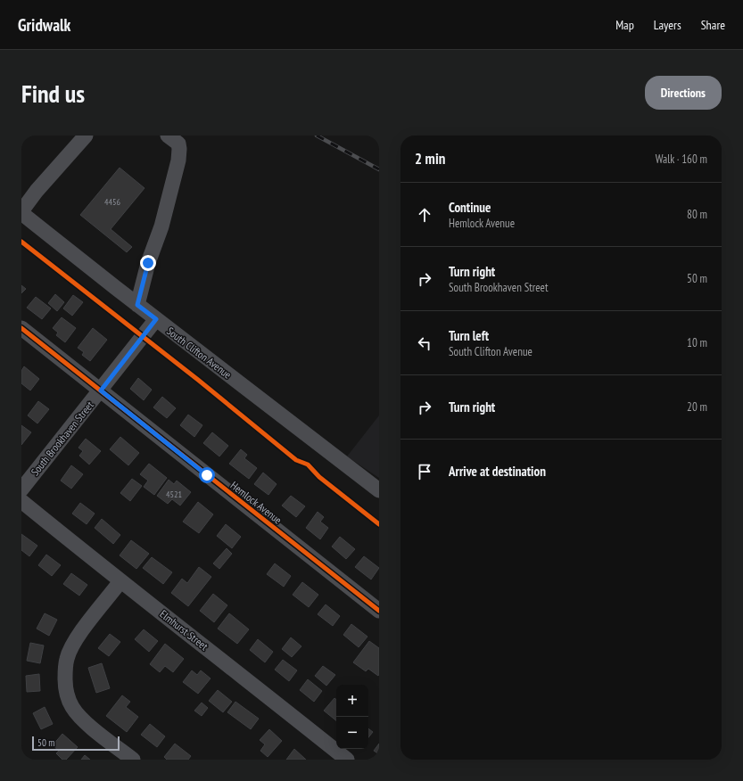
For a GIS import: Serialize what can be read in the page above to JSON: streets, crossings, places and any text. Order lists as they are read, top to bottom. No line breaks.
{"streets":{"street":["South Clifton Avenue","South Brookhaven Street","Hemlock Avenue","Elmhurst Street"]},"crossings":[["South Clifton Avenue","South Brookhaven Street"],["South Brookhaven Street","Hemlock Avenue"]],"house_numbers":["4456","4521"],"scale_bar":"50 m","page":{"header":"Gridwalk","nav":["Map","Layers","Share"],"buttons":"Directions","title":"Find us","heading":["2 min","Walk · 160 m"],"list":[["Continue","Hemlock Avenue","80 m"],["Turn right","South Brookhaven Street","50 m"],["Turn left","South Clifton Avenue","10 m"],["Turn right","20 m"],"Arrive at destination"],"map_buttons":["+","−"],"scale":"50 m"}}
